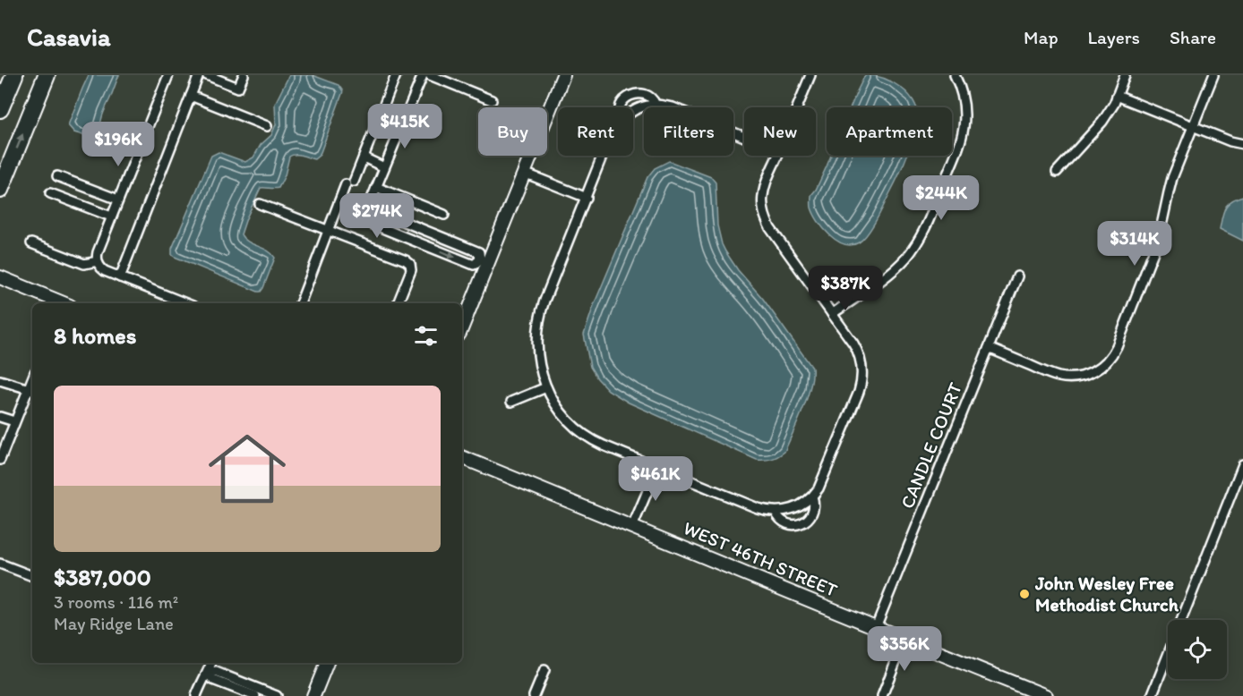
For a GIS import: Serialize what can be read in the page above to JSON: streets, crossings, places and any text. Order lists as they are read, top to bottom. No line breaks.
{"streets":{"street":["CANDLE COURT","WEST 46TH STREET"]},"crossings":[["CANDLE COURT","WEST 46TH STREET"]],"places":["John Wesley Free Methodist Church"],"page":{"header":"Casavia","nav":["Map","Layers","Share"],"price":["$415K","$196K","$244K","$274K","$314K","$387K","$461K","$356K"],"chip":["Buy","Rent","Filters","New","Apartment"],"heading":"8 homes","list":[{"name":"$387,000","note":"3 rooms · 116 m² · May Ridge Lane"}]}}
